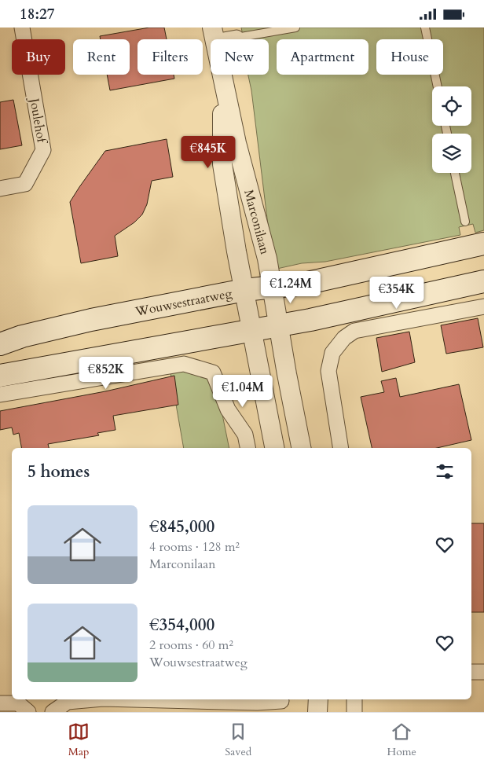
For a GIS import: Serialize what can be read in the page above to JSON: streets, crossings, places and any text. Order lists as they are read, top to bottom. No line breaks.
{"streets":{"main road":["Wouwsestraatweg"],"street":["Joulehof","Marconilaan"]},"crossings":[["Marconilaan","Wouwsestraatweg"]],"page":{"status":"18:27","chip":["Buy","Rent","Filters","New","Apartment","House"],"price":["€845K","€1.24M","€354K","€852K","€1.04M"],"heading":"5 homes","list":[{"name":"€845,000","note":"4 rooms · 128 m² · Marconilaan"},{"name":"€354,000","note":"2 rooms · 60 m² · Wouwsestraatweg"}],"tabs":["Map","Saved","Home"]}}
